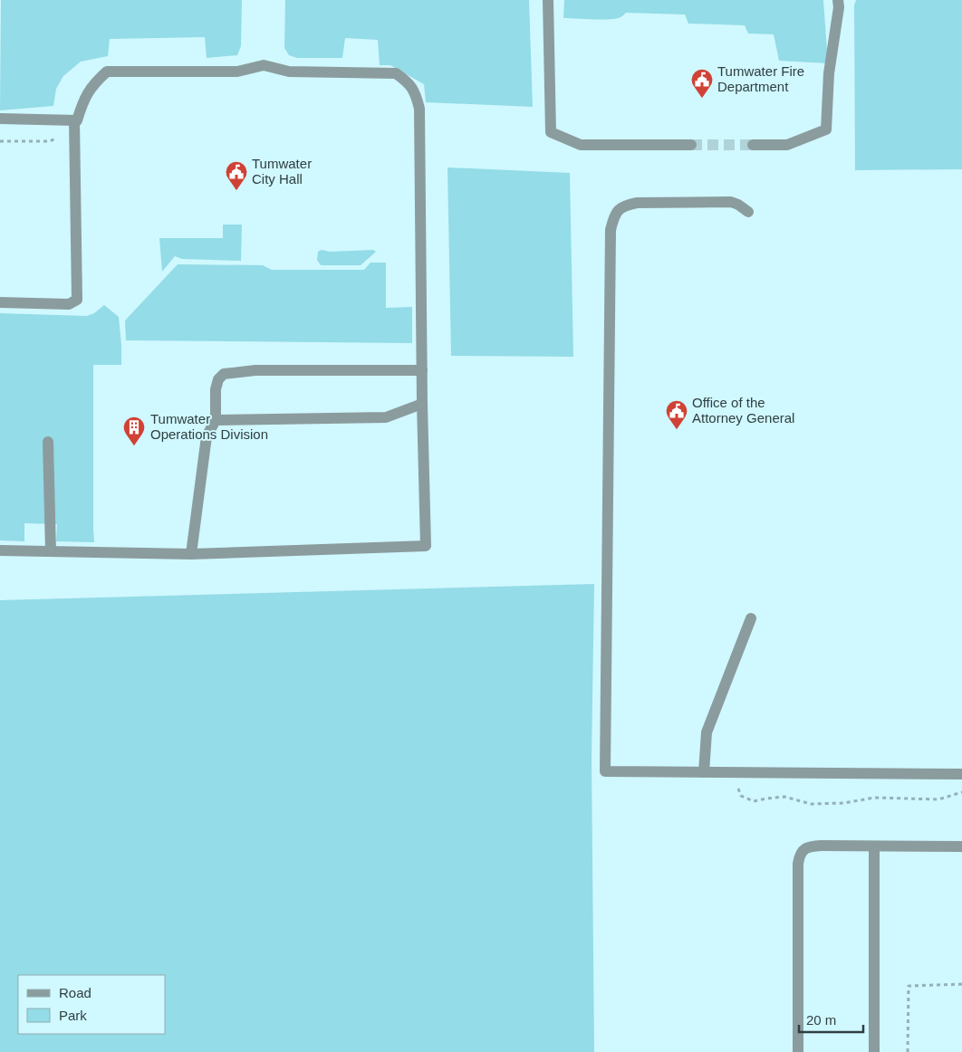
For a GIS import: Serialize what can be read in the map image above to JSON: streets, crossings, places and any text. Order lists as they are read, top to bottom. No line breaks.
{"places":{"public building":["Tumwater Fire Department","Tumwater City Hall","Office of the Attorney General"],"building":["Tumwater Operations Division"]},"legend":["Road","Park"],"scale_bar":"20 m"}
